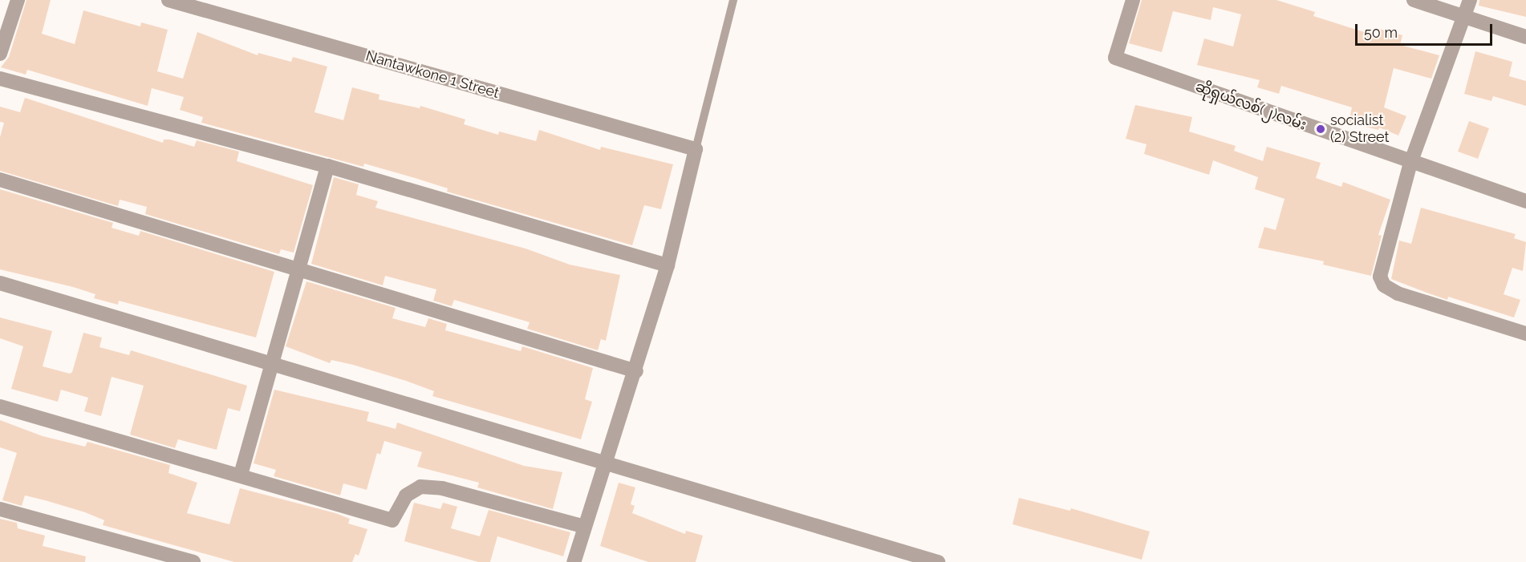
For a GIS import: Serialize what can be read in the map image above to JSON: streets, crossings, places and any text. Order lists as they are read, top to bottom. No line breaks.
{"streets":{"street":["Nantawkone 1 Street","ဆိုရှယ်လစ်(၂)လမ်း"]},"places":["socialist (2) Street"],"scale_bar":"50 m"}
